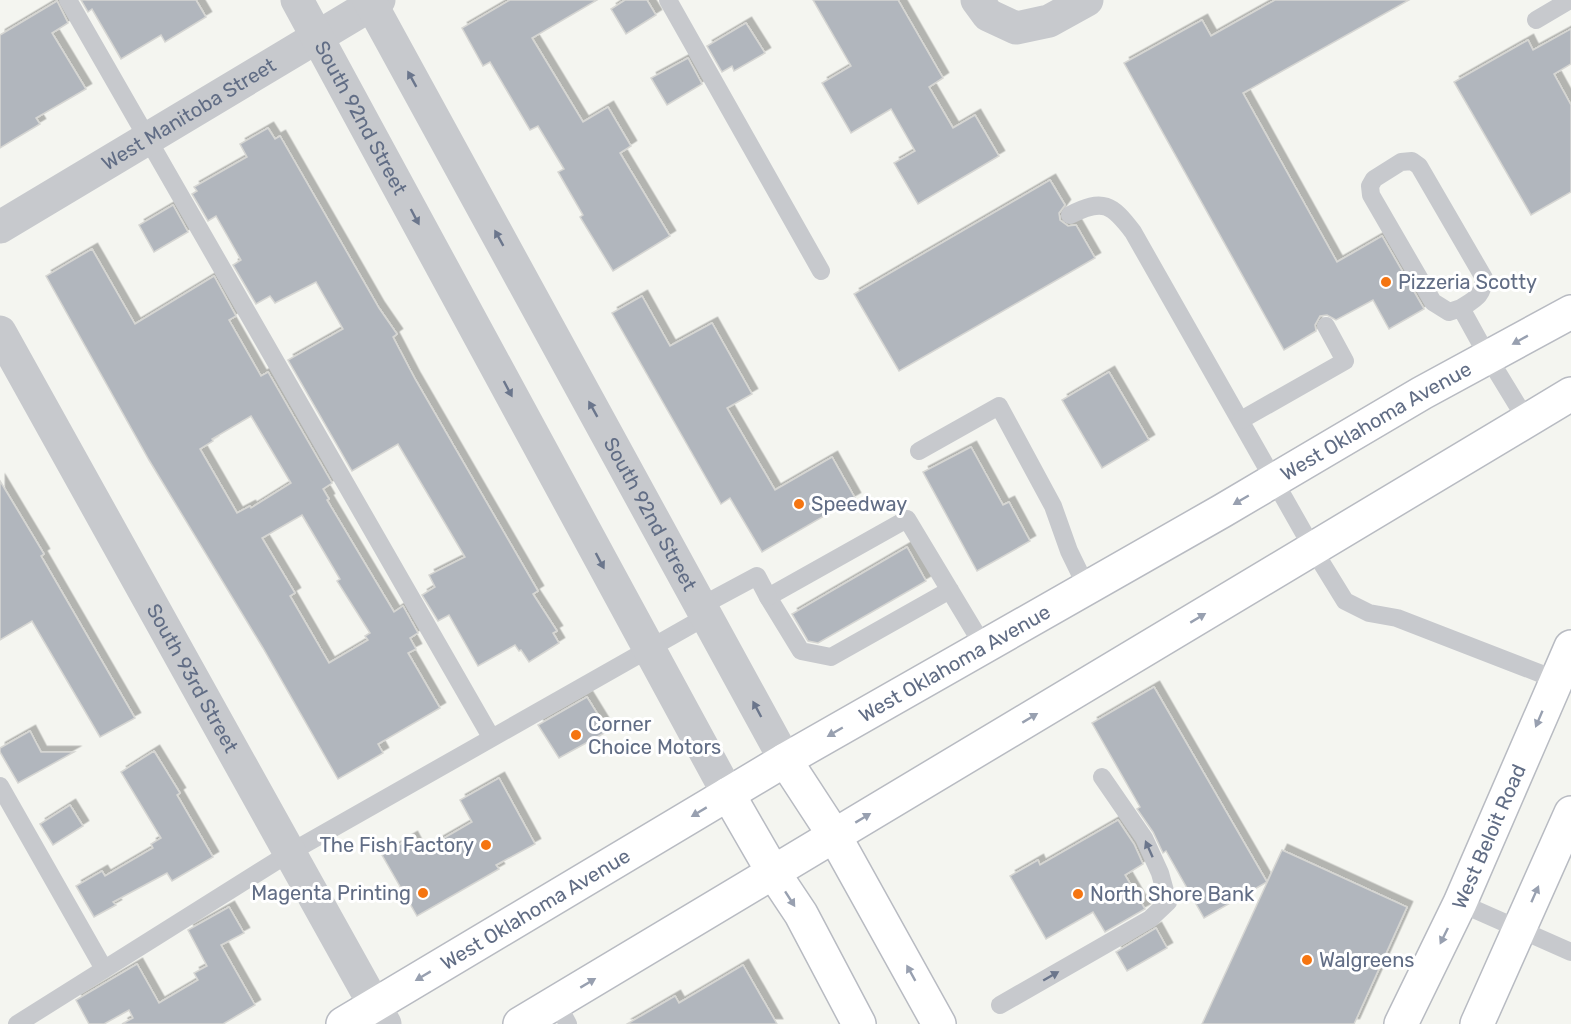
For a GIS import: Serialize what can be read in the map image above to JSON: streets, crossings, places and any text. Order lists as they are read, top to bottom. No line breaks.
{"streets":{"main road":["South 92nd Street","West Oklahoma Avenue","West Beloit Road"],"street":["West Manitoba Street","South 93rd Street"]},"crossings":[["West Manitoba Street","South 92nd Street"],["South 92nd Street","West Oklahoma Avenue"],["West Oklahoma Avenue","South 93rd Street"]],"places":["Pizzeria Scotty","Speedway","Corner Choice Motors","The Fish Factory","Magenta Printing","North Shore Bank","Walgreens"]}
